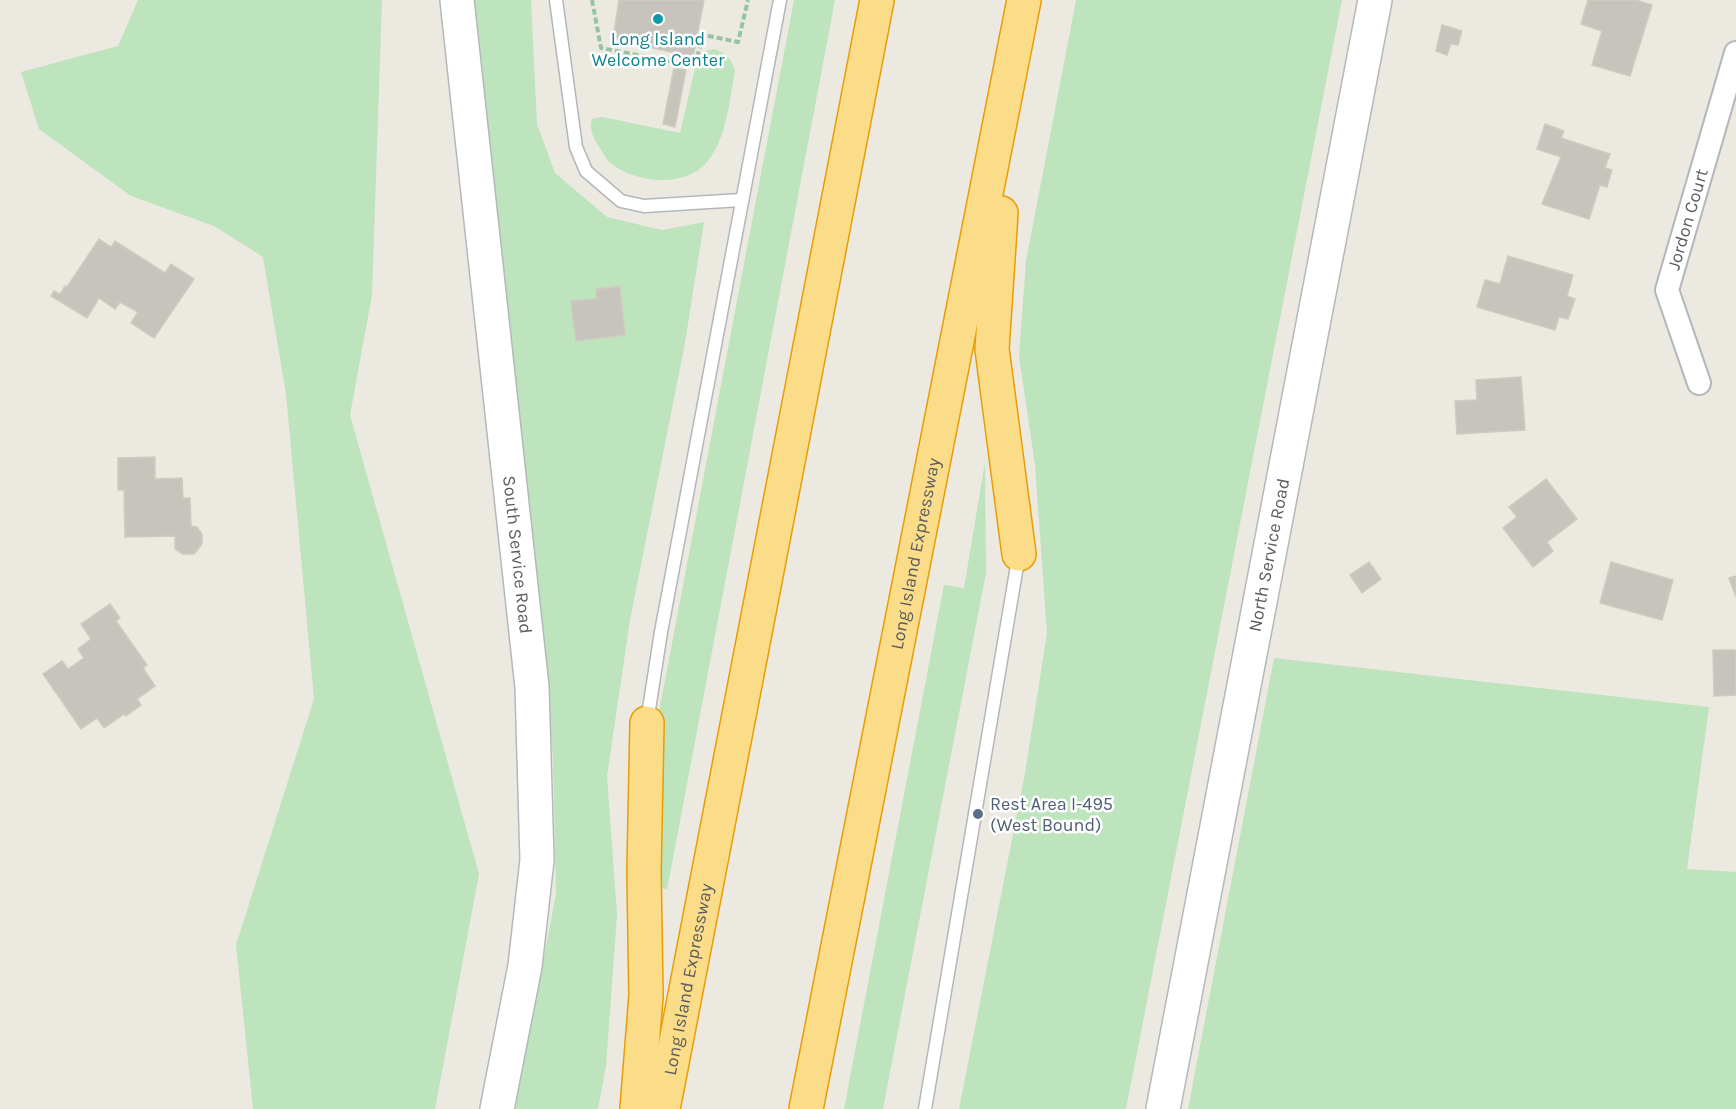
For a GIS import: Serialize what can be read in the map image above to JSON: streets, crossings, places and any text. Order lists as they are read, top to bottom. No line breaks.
{"streets":{"highway":["Long Island Expressway"],"main road":["North Service Road","South Service Road"],"street":["Jordon Court"]},"places":["Long Island Welcome Center","Rest Area I-495 (West Bound)"]}
